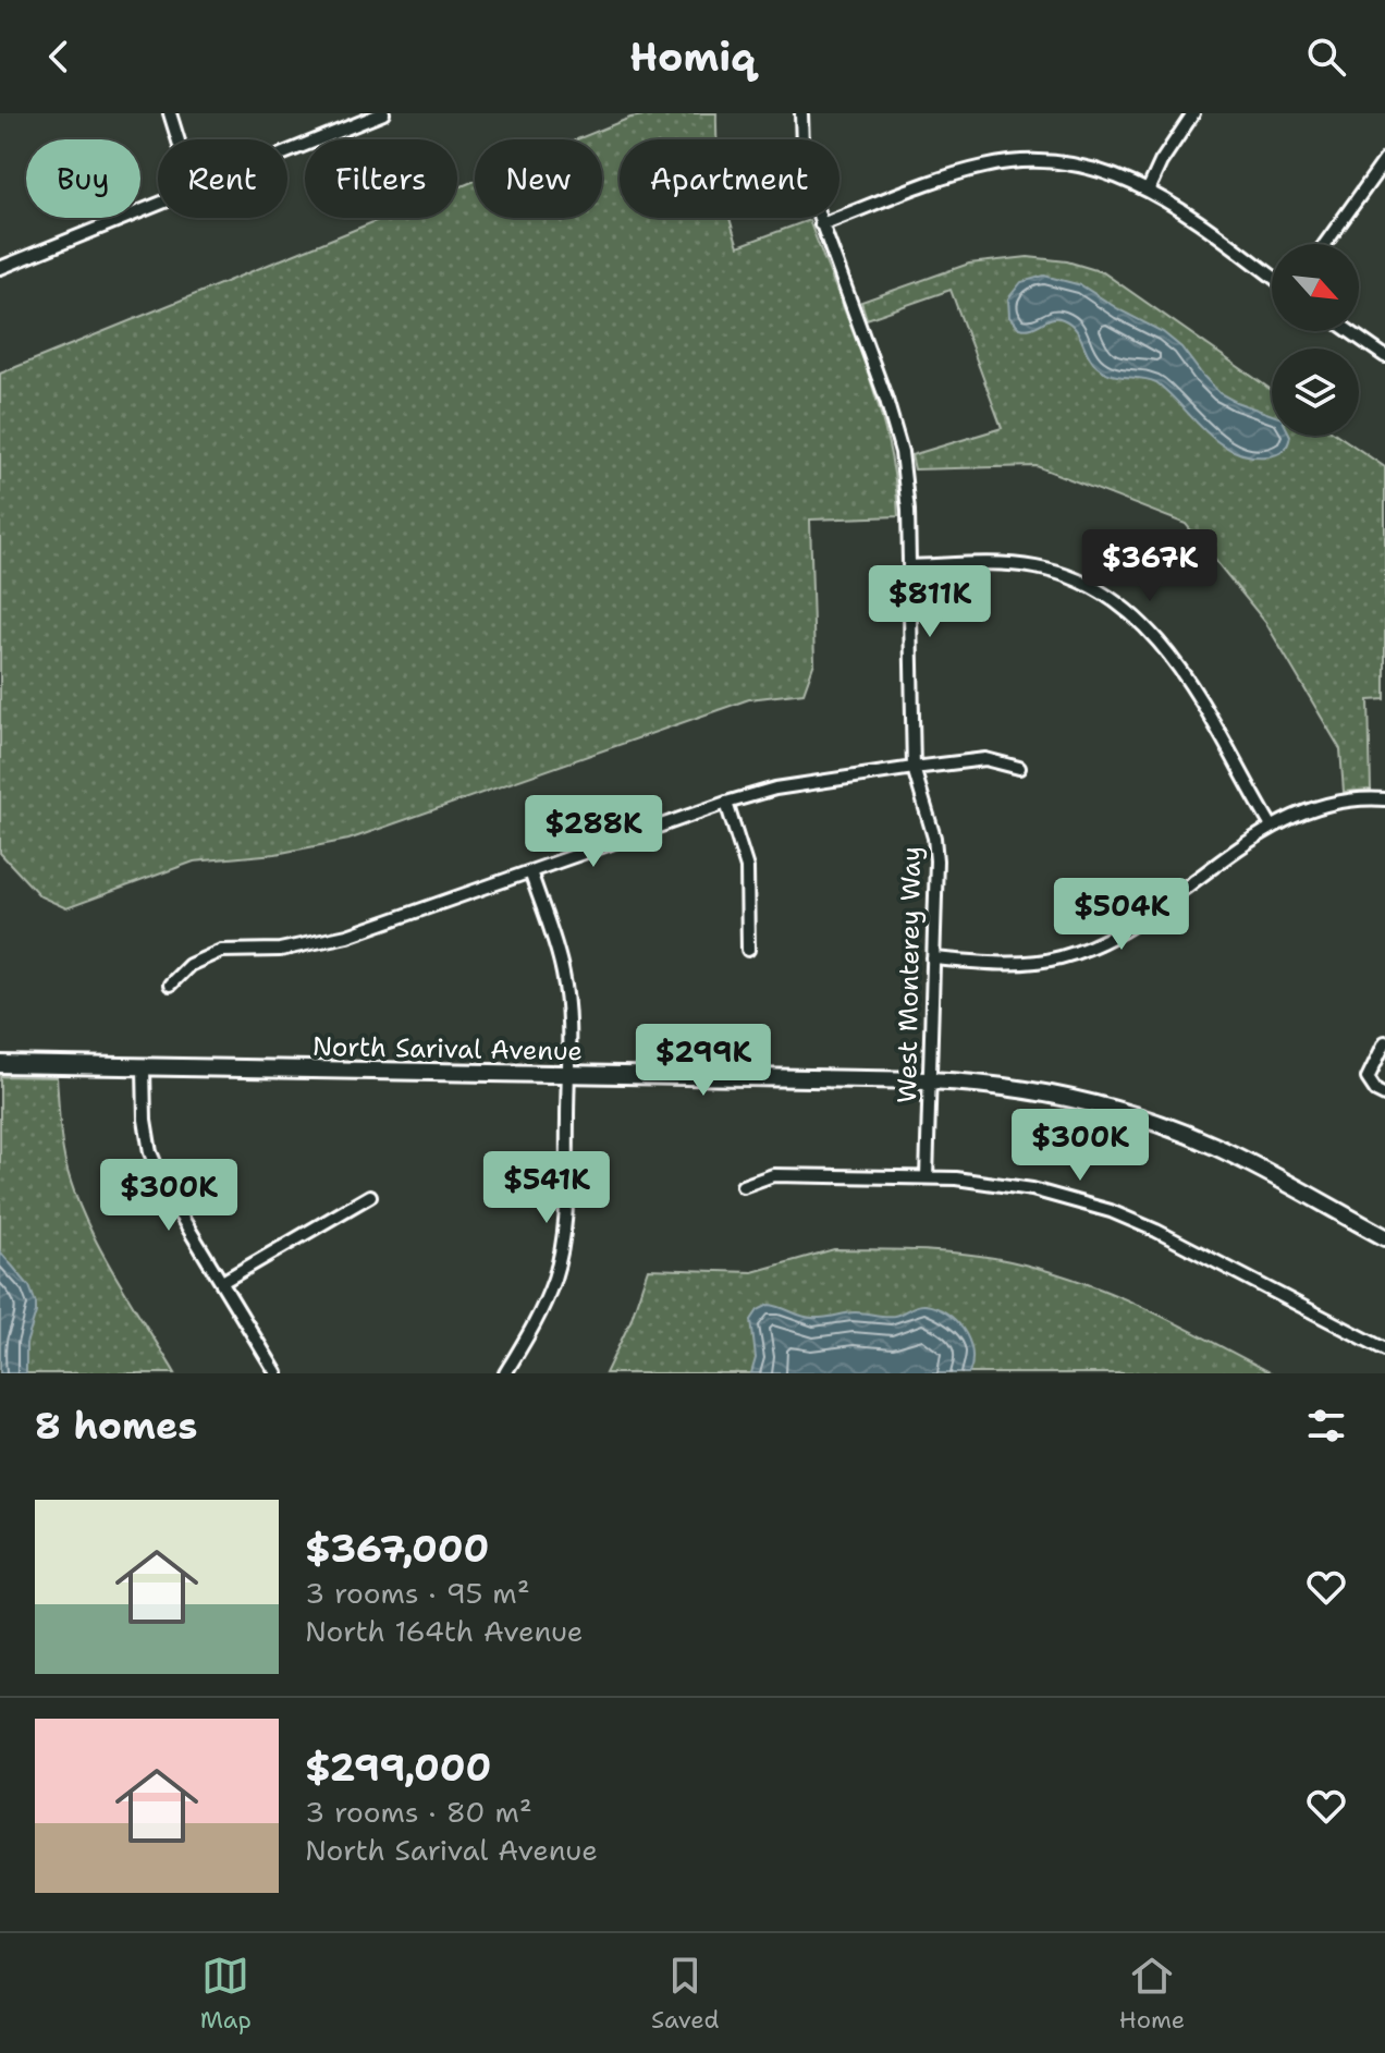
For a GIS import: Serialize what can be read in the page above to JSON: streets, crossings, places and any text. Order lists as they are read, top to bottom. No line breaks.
{"streets":{"street":["West Monterey Way","North Sarival Avenue"]},"crossings":[["West Monterey Way","North Sarival Avenue"]],"north":"bottom right","page":{"header":"Homiq","chip":["Buy","Rent","Filters","New","Apartment"],"price":["$367K","$811K","$288K","$504K","$299K","$300K","$541K","$300K"],"heading":"8 homes","list":[{"name":"$367,000","note":"3 rooms · 95 m² · North 164th Avenue"},{"name":"$299,000","note":"3 rooms · 80 m² · North Sarival Avenue"}],"tabs":["Map","Saved","Home"]}}
